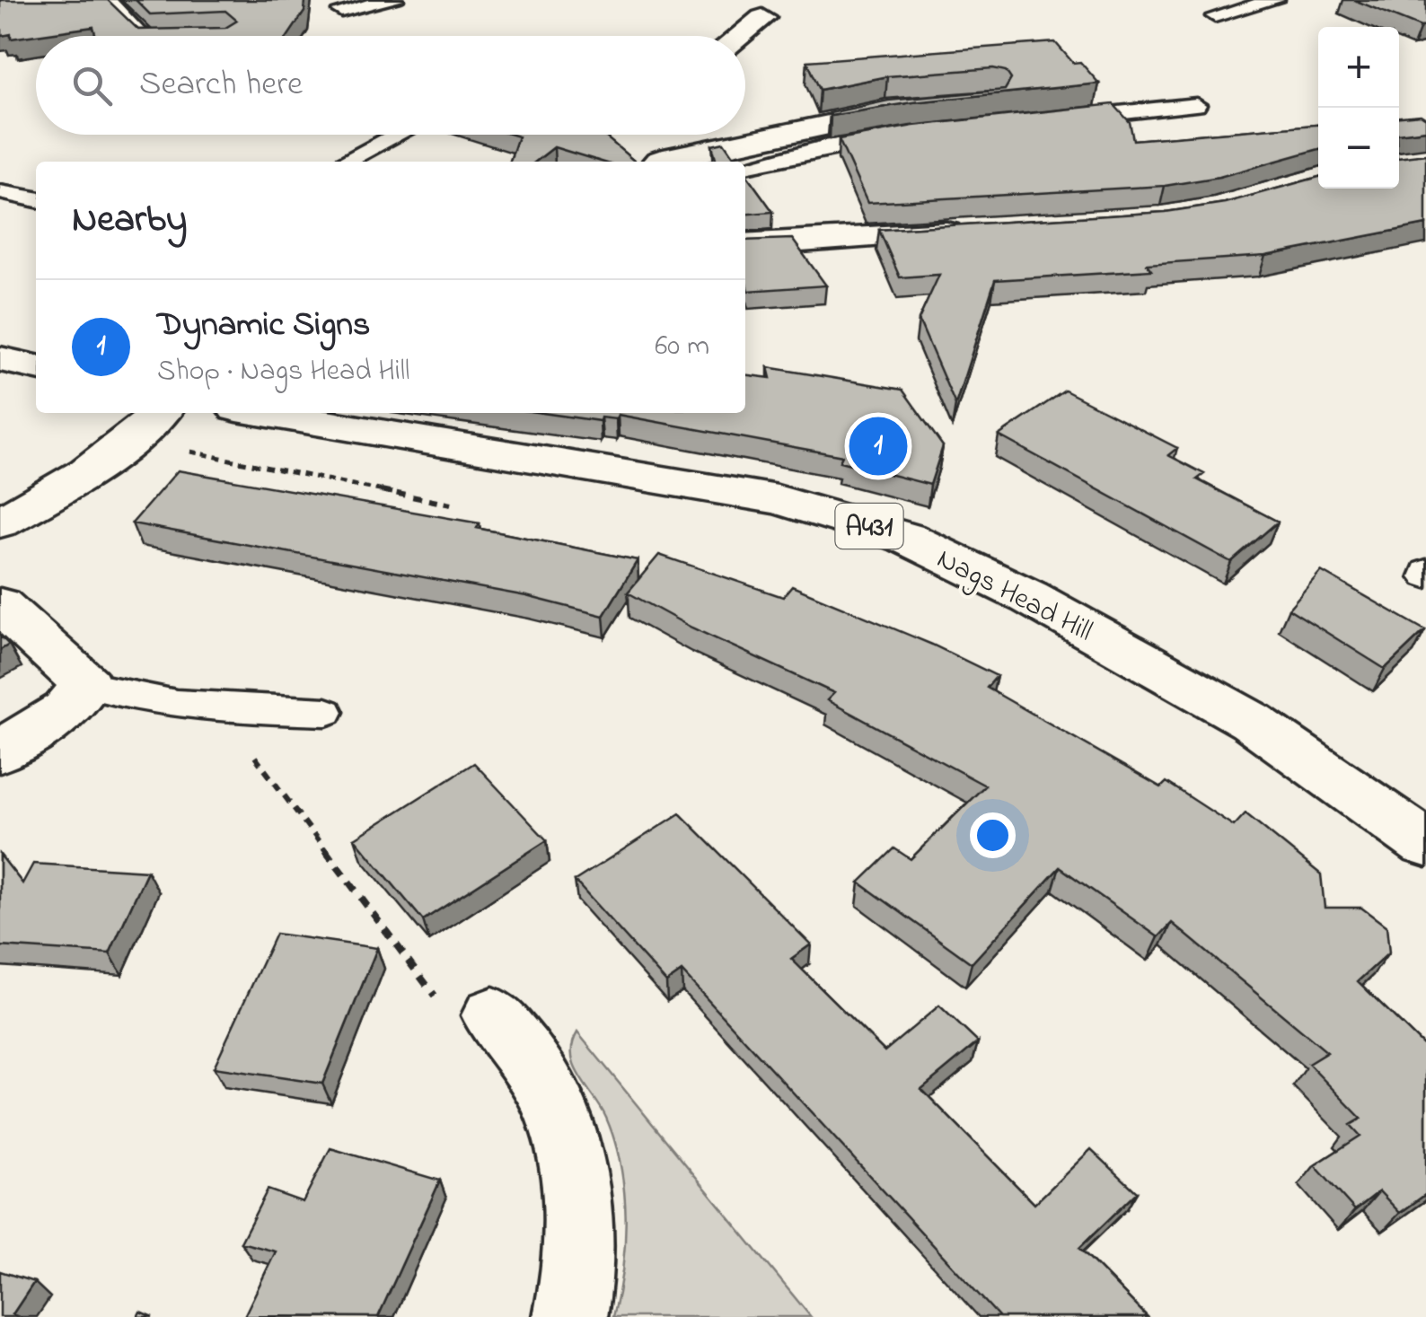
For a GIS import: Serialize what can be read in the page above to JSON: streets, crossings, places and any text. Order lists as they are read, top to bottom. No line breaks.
{"streets":{"street":["A431","Nags Head Hill"]},"page":{"map_buttons":["+","−"],"search":"Search here","heading":"Nearby","list":[{"mark":"1","name":"Dynamic Signs","note":"Shop · Nags Head Hill","value":"60 m"}],"pins":"1"}}
